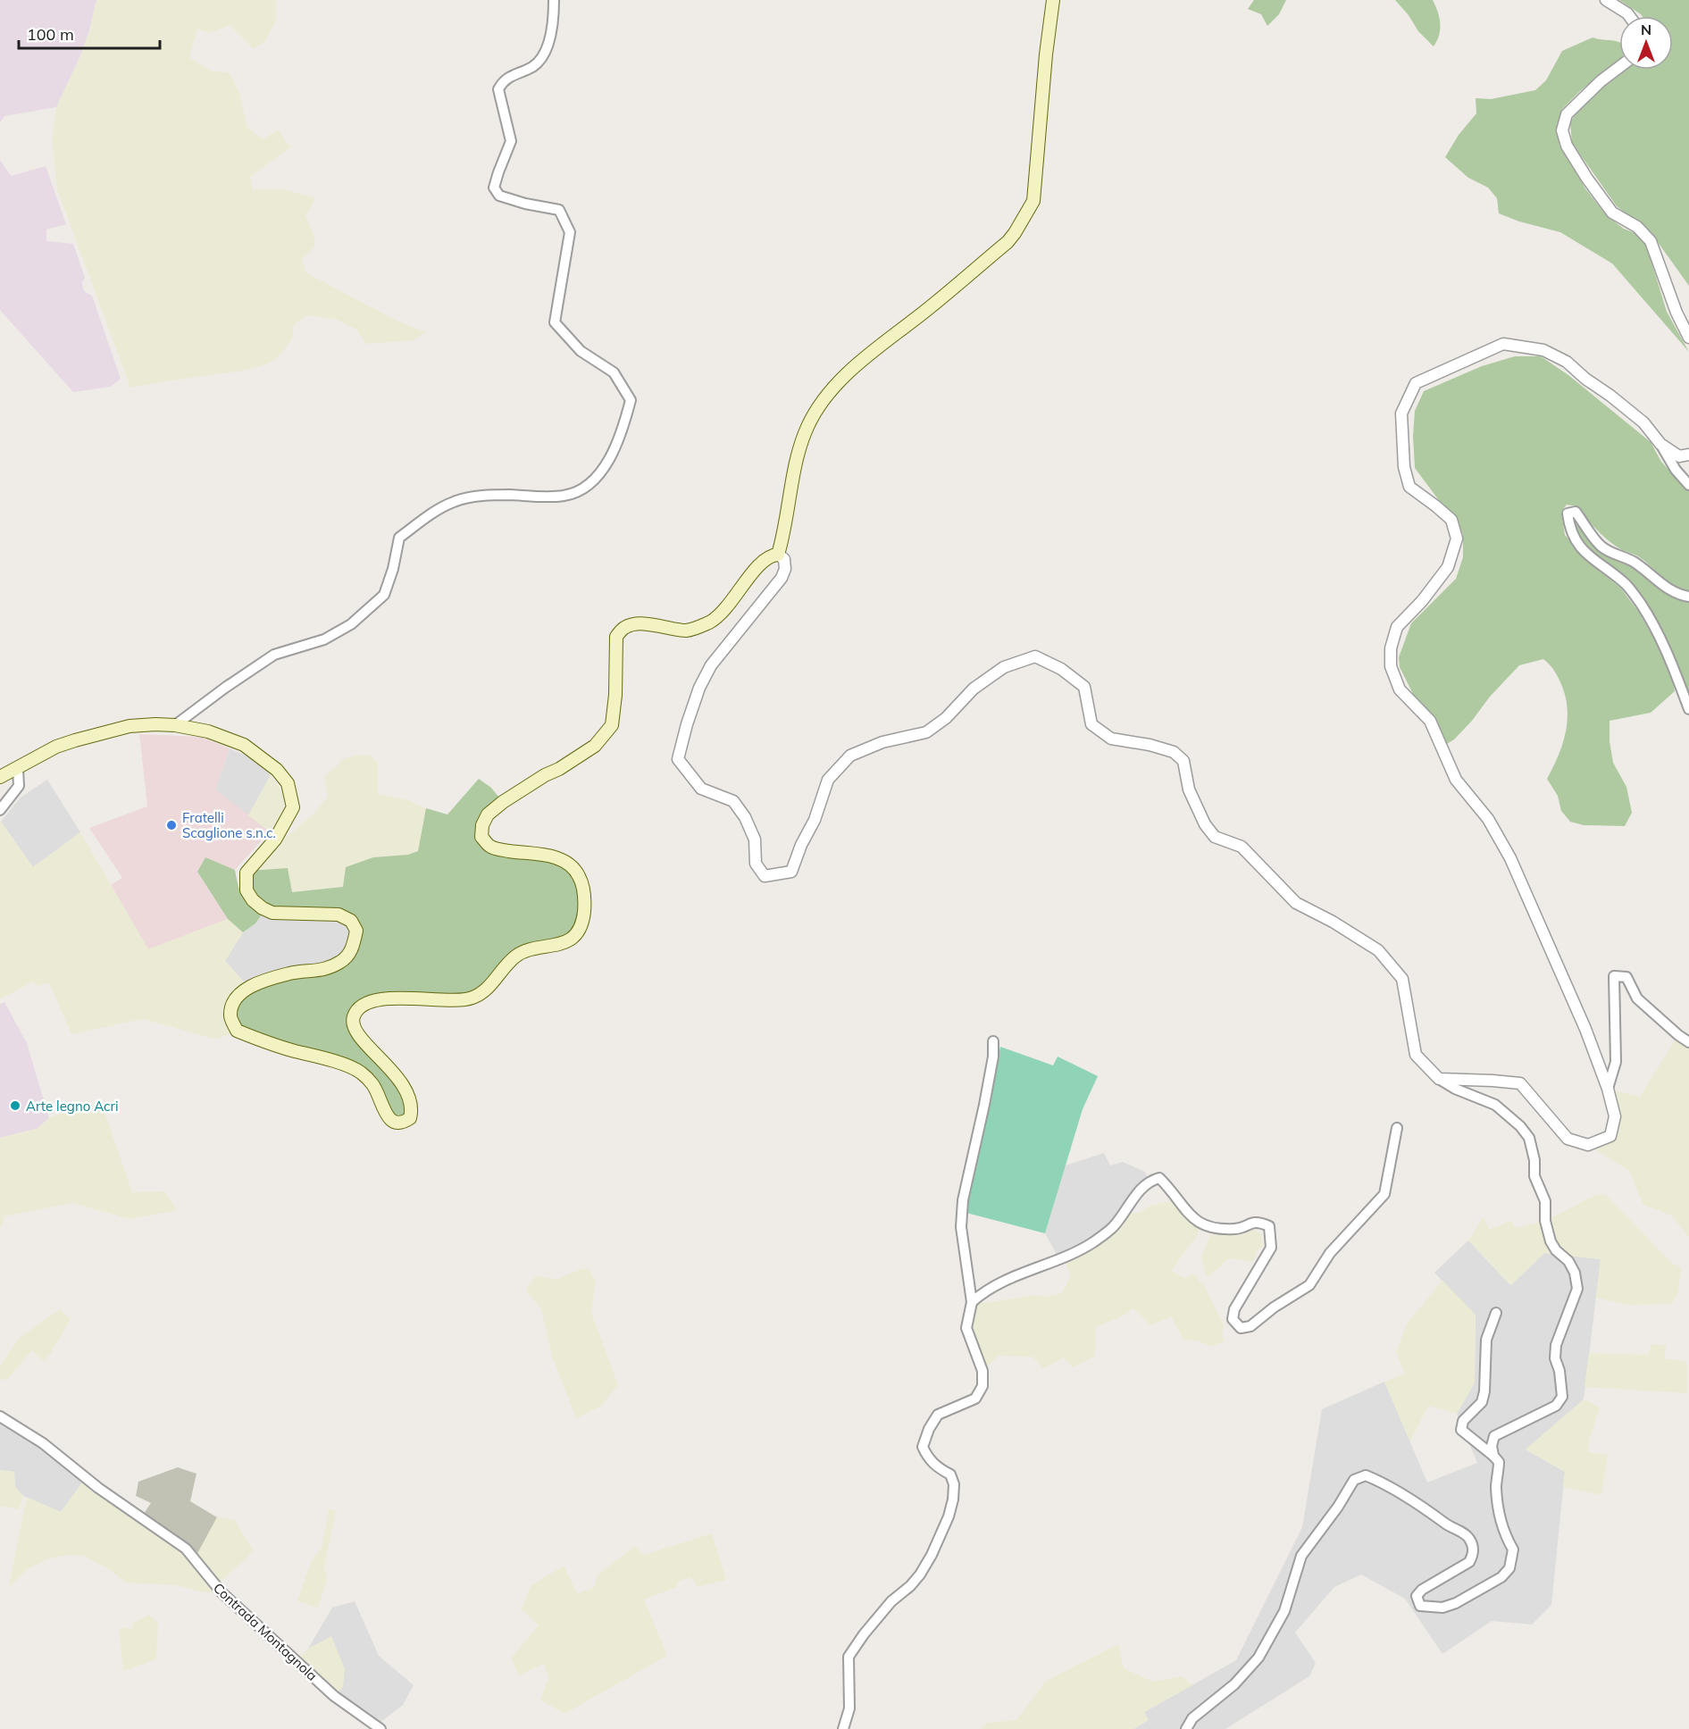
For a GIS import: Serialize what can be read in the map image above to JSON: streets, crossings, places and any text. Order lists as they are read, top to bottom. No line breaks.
{"streets":{"street":["Contrada Montagnola"]},"places":["Fratelli Scaglione s.n.c.","Arte legno Acri"],"scale_bar":"100 m","north":"top"}
